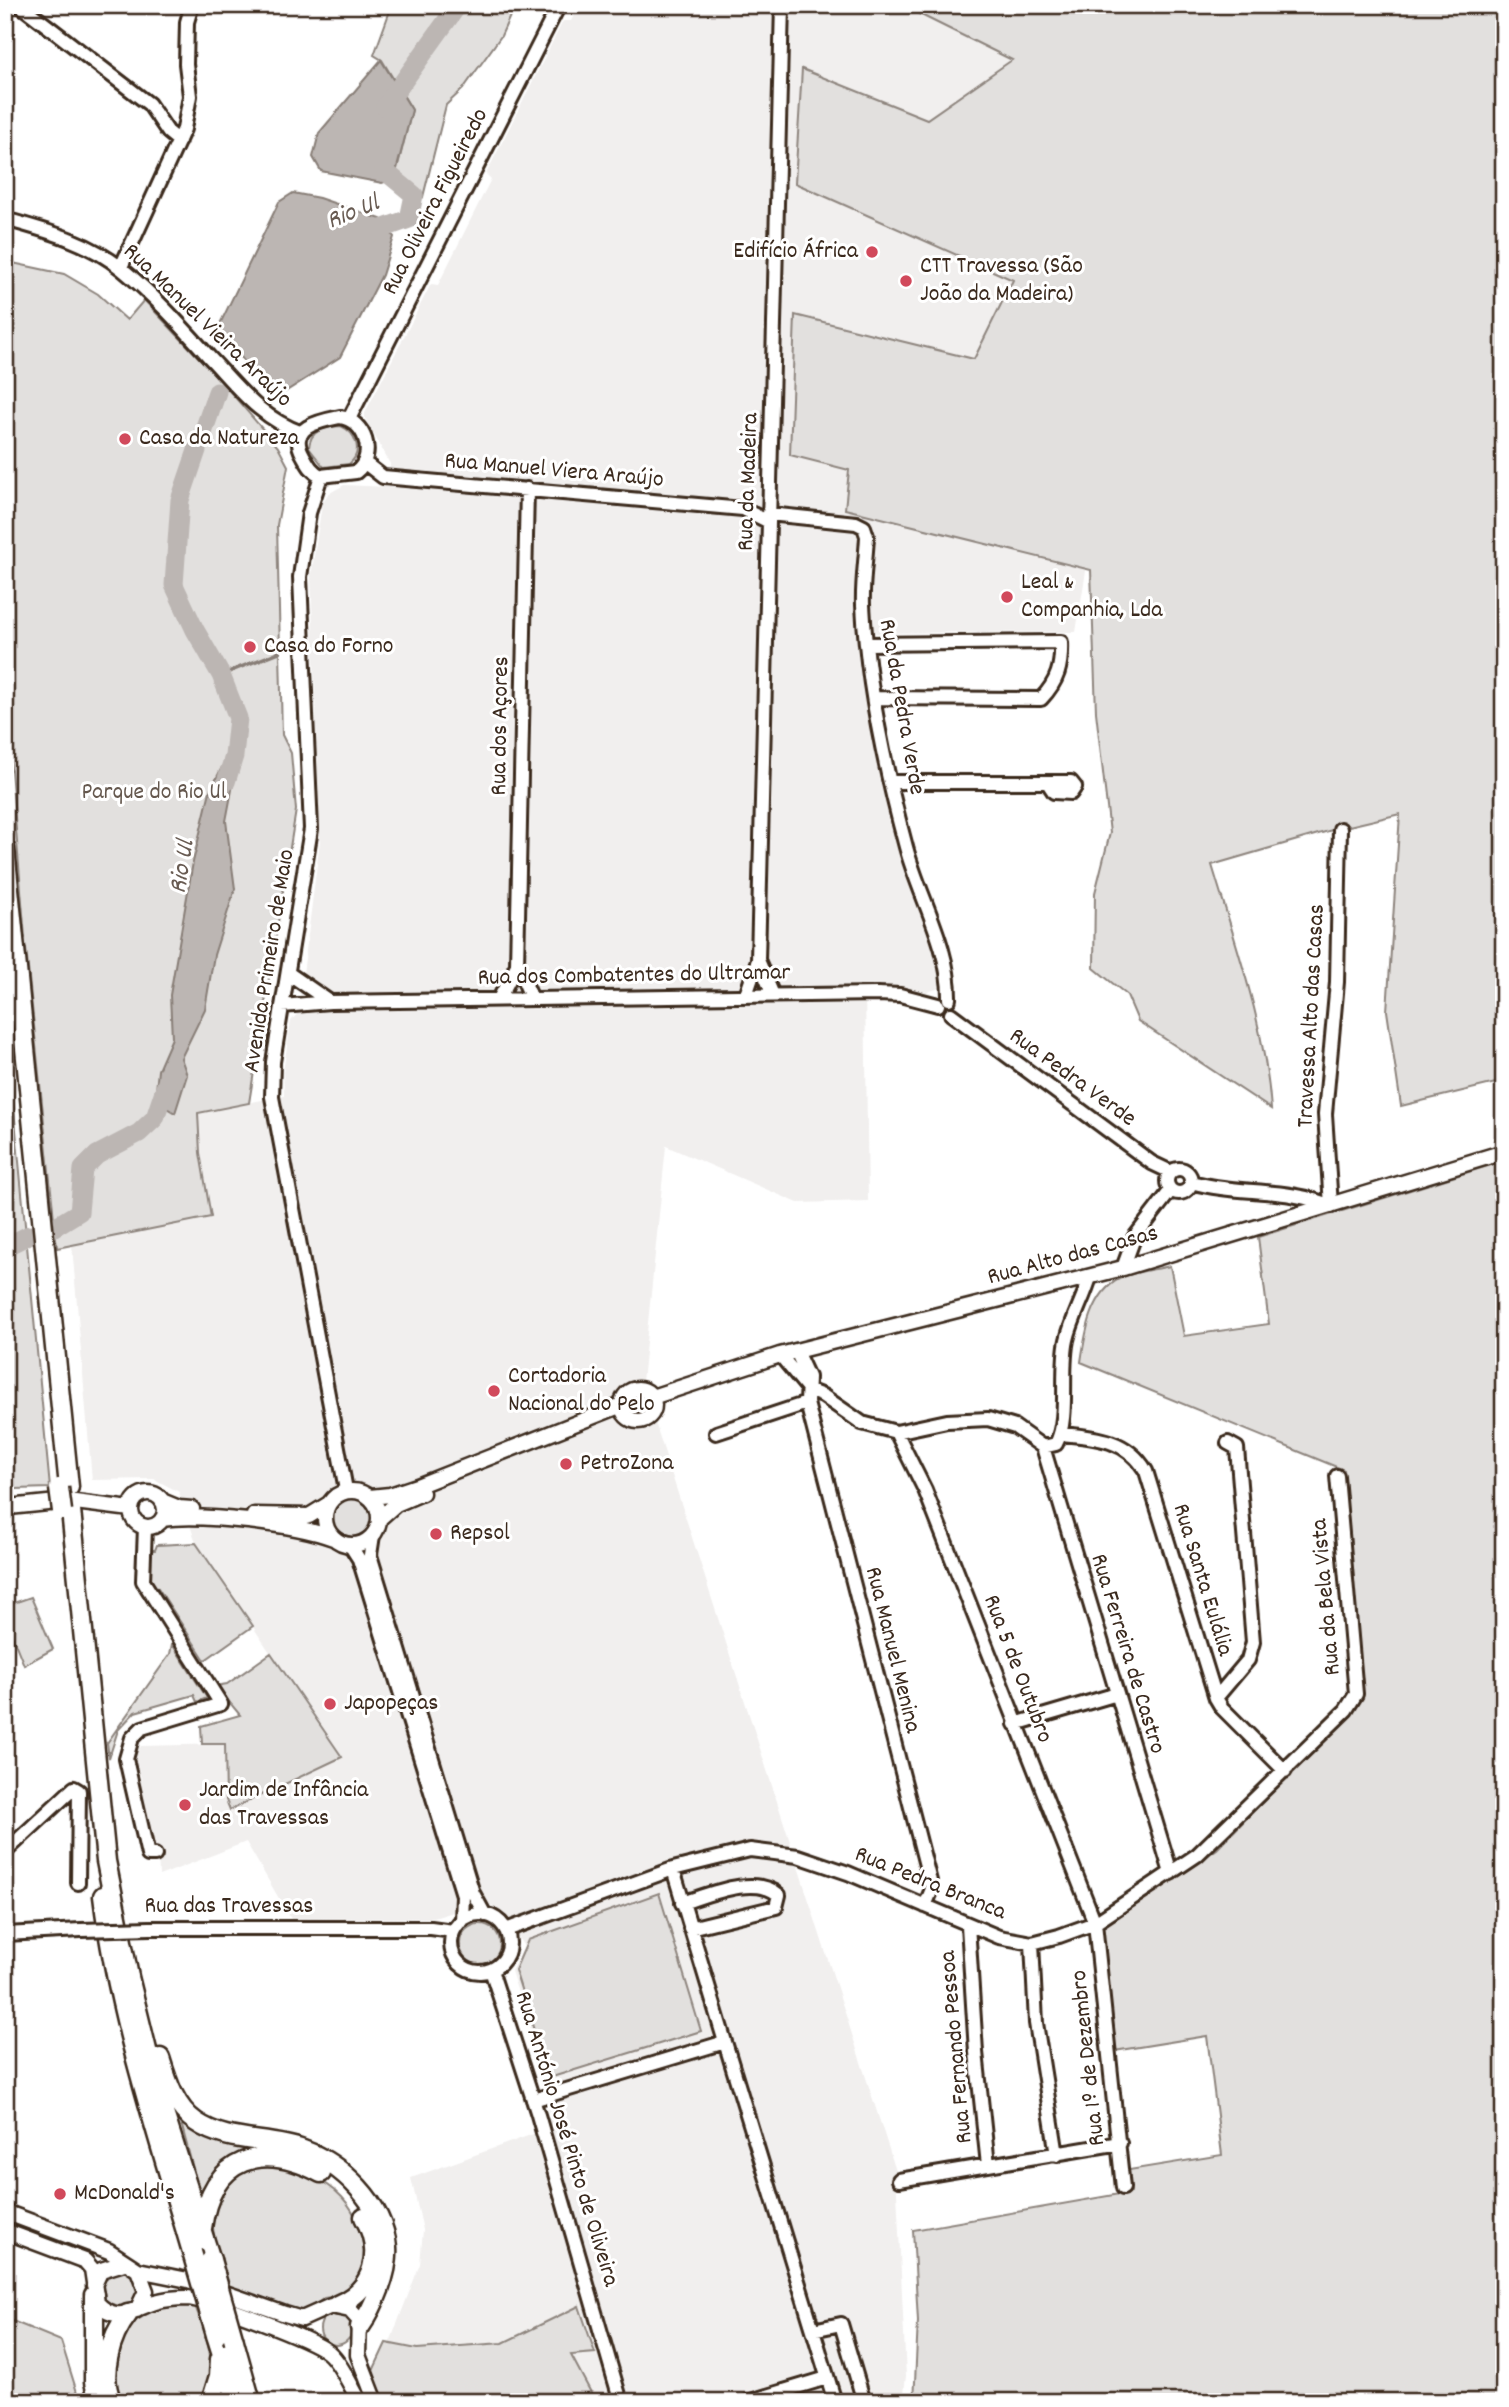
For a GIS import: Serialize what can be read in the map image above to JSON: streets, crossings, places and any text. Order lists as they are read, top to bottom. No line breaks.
{"streets":{"main road":["Rua Alto das Casas"],"street":["Rua Oliveira Figueiredo","Rua Manuel Vieira Araújo","Rua Manuel Viera Araújo","Rua da Madeira","Rua da Pedra Verde","Rua dos Açores","Avenida Primeiro de Maio","Rua dos Combatentes do Ultramar","Travessa Alto das Casas","Rua Pedra Verde","Rua Santa Eulália","Rua da Bela Vista","Rua Manuel Menina","Rua Ferreira de Castro","Rua 5 de Outubro","Rua Pedra Branca","Rua das Travessas","Rua Fernando Pessoa","Rua 1º de Dezembro","Rua António José Pinto de Oliveira"]},"crossings":[["Rua Oliveira Figueiredo","Rua Manuel Vieira Araújo"],["Rua Oliveira Figueiredo","Rua Manuel Viera Araújo"],["Rua Oliveira Figueiredo","Avenida Primeiro de Maio"],["Rua Manuel Vieira Araújo","Rua Manuel Viera Araújo"],["Rua Manuel Vieira Araújo","Avenida Primeiro de Maio"],["Rua Manuel Viera Araújo","Rua da Madeira"],["Rua Manuel Viera Araújo","Rua da Pedra Verde"],["Rua Manuel Viera Araújo","Rua dos Açores"],["Rua Manuel Viera Araújo","Avenida Primeiro de Maio"],["Rua da Madeira","Rua da Pedra Verde"],["Rua da Madeira","Rua dos Combatentes do Ultramar"],["Rua da Pedra Verde","Rua dos Combatentes do Ultramar"],["Rua dos Açores","Rua dos Combatentes do Ultramar"],["Avenida Primeiro de Maio","Rua dos Combatentes do Ultramar"],["Rua dos Combatentes do Ultramar","Rua Pedra Verde"],["Travessa Alto das Casas","Rua Alto das Casas"],["Rua Alto das Casas","Rua Manuel Menina"],["Rua Santa Eulália","Rua da Bela Vista"],["Rua Santa Eulália","Rua Pedra Branca"],["Rua da Bela Vista","Rua Pedra Branca"],["Rua Manuel Menina","Rua Pedra Branca"],["Rua Ferreira de Castro","Rua Pedra Branca"],["Rua 5 de Outubro","Rua Pedra Branca"],["Rua 5 de Outubro","Rua 1º de Dezembro"],["Rua Pedra Branca","Rua Fernando Pessoa"],["Rua Pedra Branca","Rua 1º de Dezembro"],["Rua das Travessas","Rua António José Pinto de Oliveira"]],"water":["Rio Ul"],"parks":["Parque do Rio Ul"],"places":["Edifício África","CTT Travessa (São João da Madeira)","Casa da Natureza","Leal & Companhia, Lda","Casa do Forno","Cortadoria Nacional do Pelo","PetroZona","Repsol","Japopeças","Jardim de Infância das Travessas","McDonald's"]}
